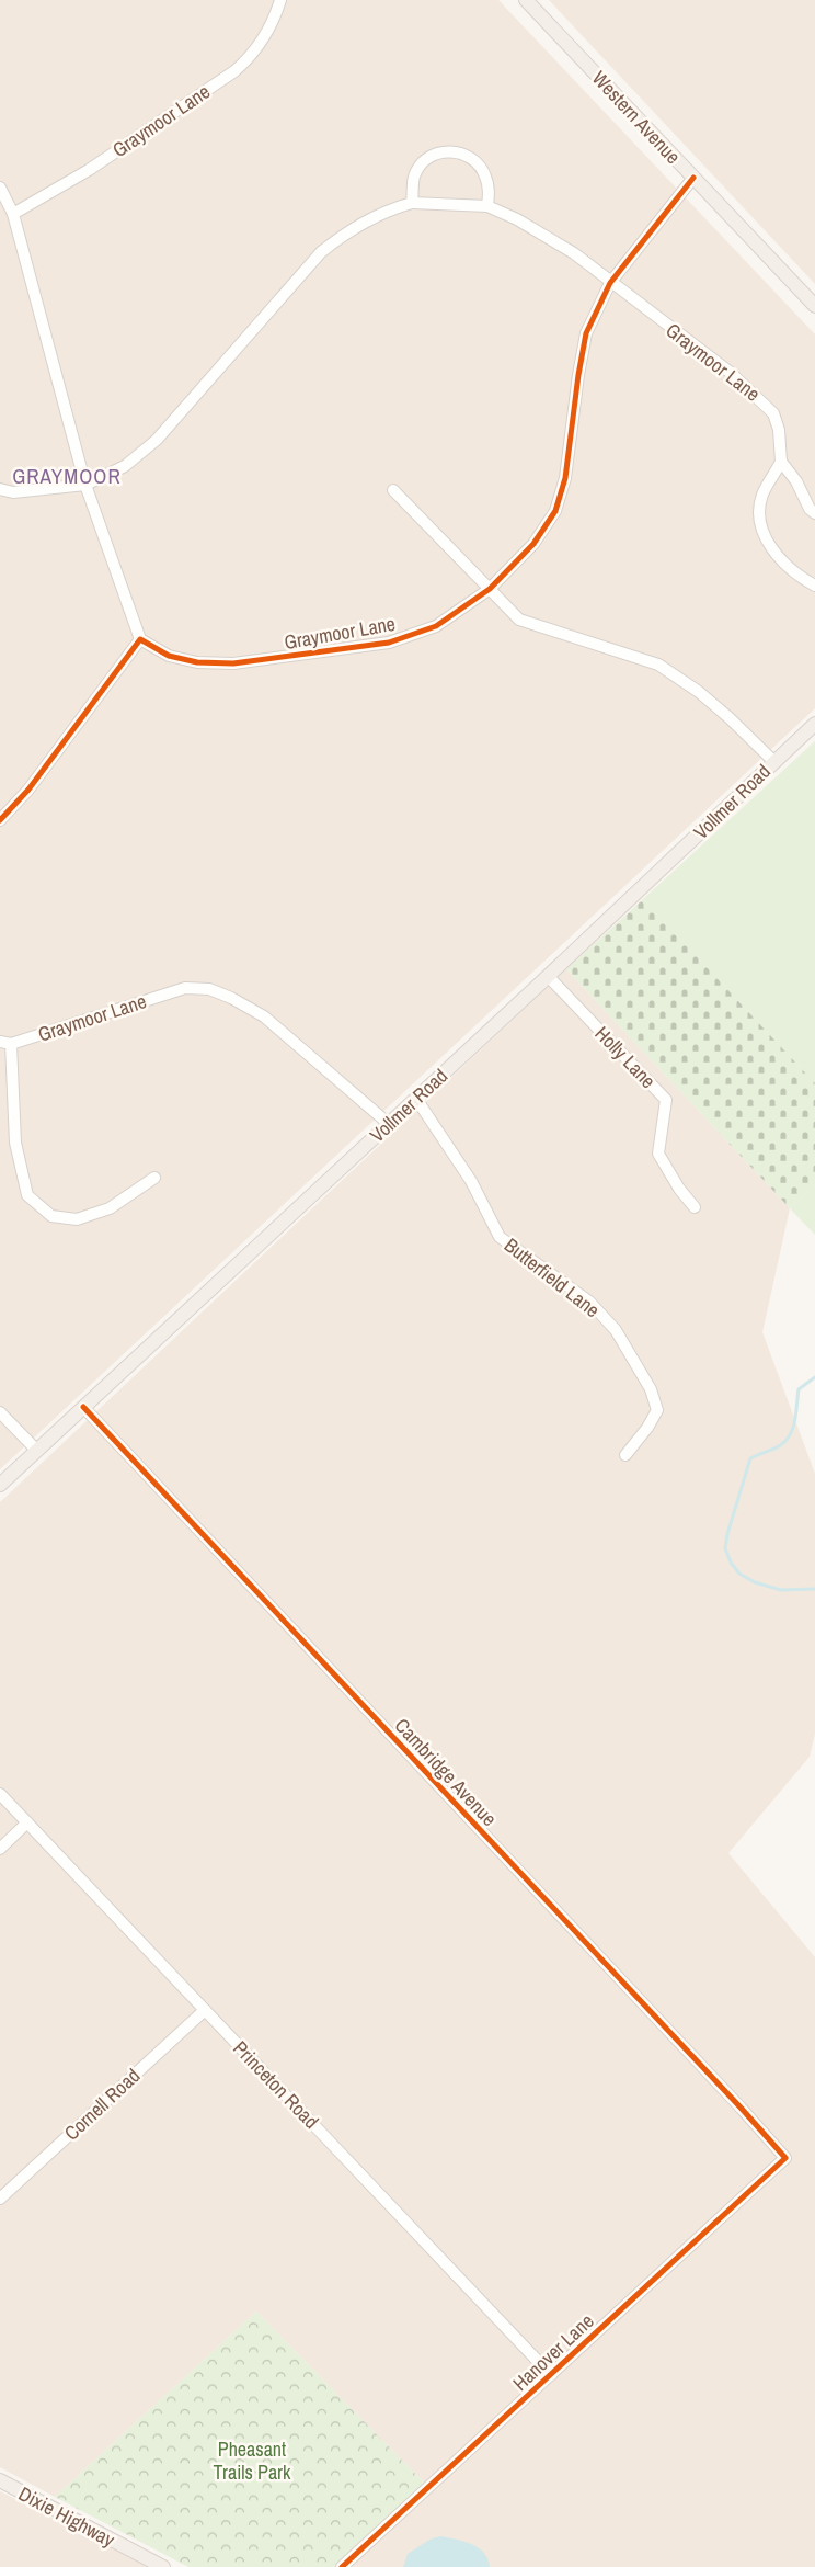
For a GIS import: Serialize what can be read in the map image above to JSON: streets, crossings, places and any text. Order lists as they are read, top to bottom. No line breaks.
{"streets":{"main road":["Western Avenue","Vollmer Road","Dixie Highway"],"street":["Graymoor Lane","Holly Lane","Butterfield Lane","Cambridge Avenue","Princeton Road","Cornell Road","Hanover Lane"]},"crossings":[["Western Avenue","Graymoor Lane"],["Graymoor Lane","Vollmer Road"],["Vollmer Road","Holly Lane"],["Vollmer Road","Butterfield Lane"],["Vollmer Road","Cambridge Avenue"],["Cambridge Avenue","Hanover Lane"],["Princeton Road","Cornell Road"],["Princeton Road","Hanover Lane"]],"districts":["GRAYMOOR"],"parks":["Pheasant Trails Park"]}
